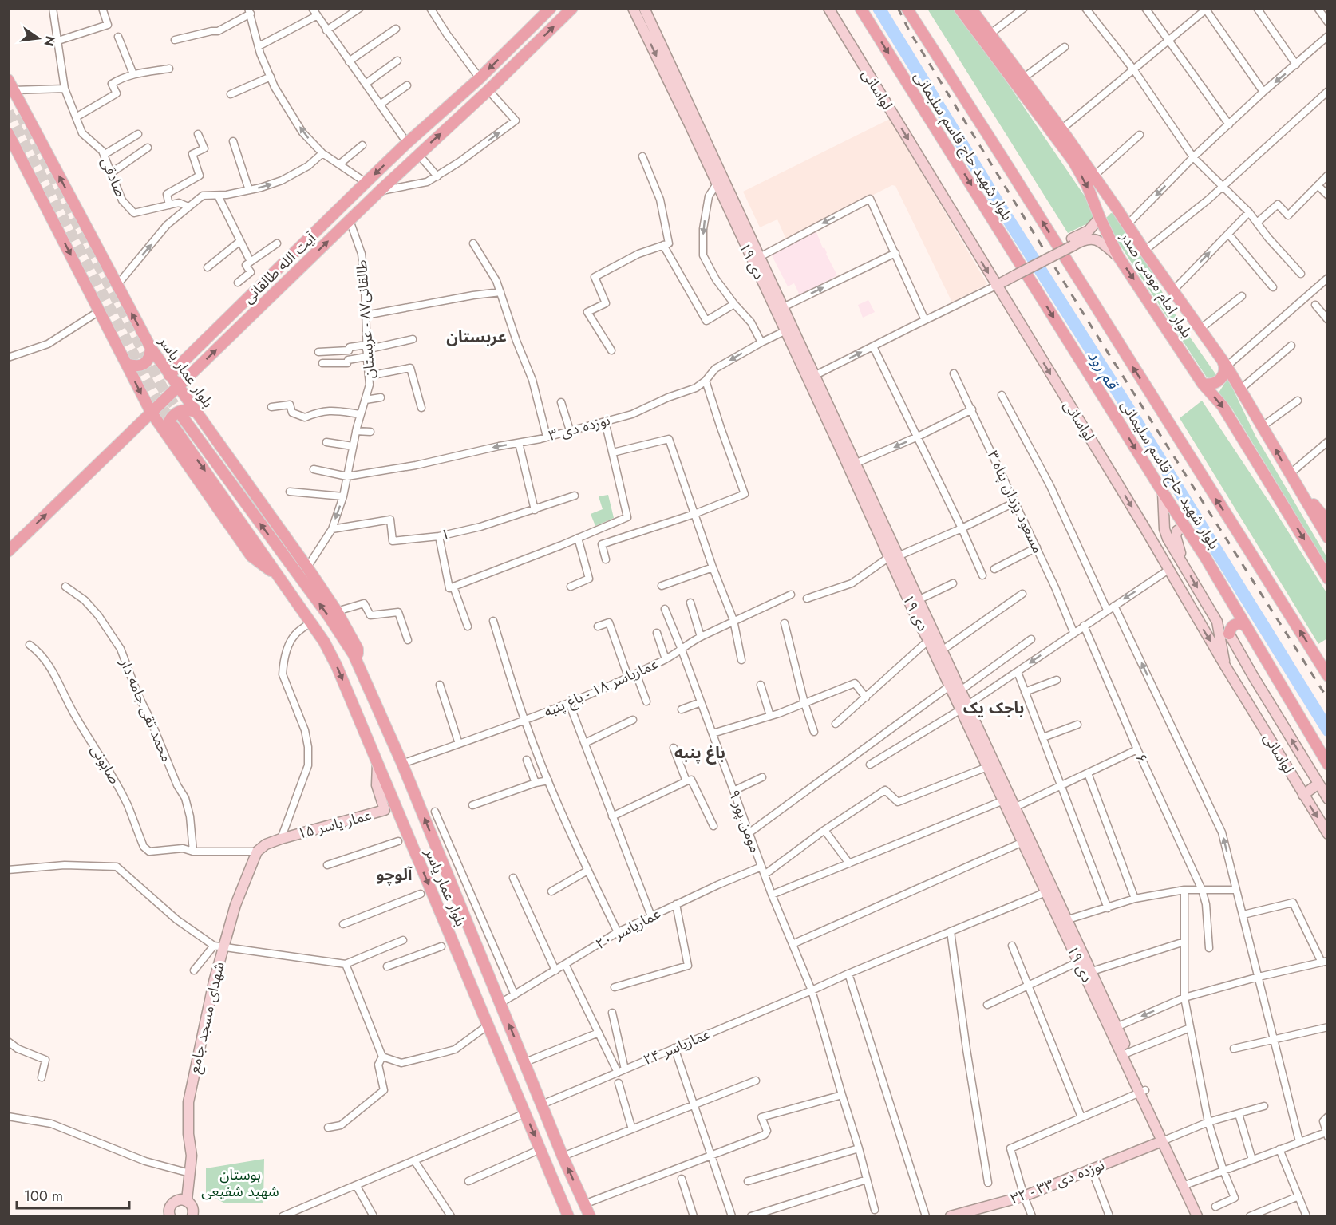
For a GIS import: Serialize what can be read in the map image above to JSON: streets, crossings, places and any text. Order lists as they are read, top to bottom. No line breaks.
{"streets":{"main road":["لواسانی","بلوار شهید حاج قاسم سلیمانی","۱۹ دی","آیت الله طالقانی","بلوار امام موسی صدر","بلوار عمار یاسر","عمار یاسر ۱۵","شهدای مسجد جامع","۳۲ - نوزده دی ۳۳"],"street":["صادقی","طالقانی۸۷ - عربستان","نوزده دی ۳","۳ مسعود یزدان پناه","۱","عماریاسر ۱۸ - باغ پنبه","محمد تقی جامه دار","۶","صابونی","مومن پور ۹","عماریاسر ۲۰","عماریاسر ۲۴"]},"crossings":[["۱۹ دی","نوزده دی ۳"],["۱۹ دی","عماریاسر ۲۴"],["۱۹ دی","۳۲ - نوزده دی ۳۳"],["آیت الله طالقانی","طالقانی۸۷ - عربستان"],["آیت الله طالقانی","بلوار عمار یاسر"],["طالقانی۸۷ - عربستان","بلوار عمار یاسر"],["طالقانی۸۷ - عربستان","نوزده دی ۳"],["طالقانی۸۷ - عربستان","۱"],["بلوار عمار یاسر","عماریاسر ۱۸ - باغ پنبه"],["بلوار عمار یاسر","عمار یاسر ۱۵"],["بلوار عمار یاسر","عماریاسر ۲۰"],["بلوار عمار یاسر","عماریاسر ۲۴"],["عماریاسر ۱۸ - باغ پنبه","مومن پور ۹"],["محمد تقی جامه دار","صابونی"],["صابونی","شهدای مسجد جامع"],["مومن پور ۹","عماریاسر ۲۰"],["مومن پور ۹","عماریاسر ۲۴"],["عمار یاسر ۱۵","شهدای مسجد جامع"]],"one_way":["نوزده دی ۳"],"districts":["عربستان","باجک یک","باغ پنبه","آلوچو"],"water":["قم رود"],"parks":["بوستان شهید شفیعی"],"scale_bar":"100 m","north":"right"}
